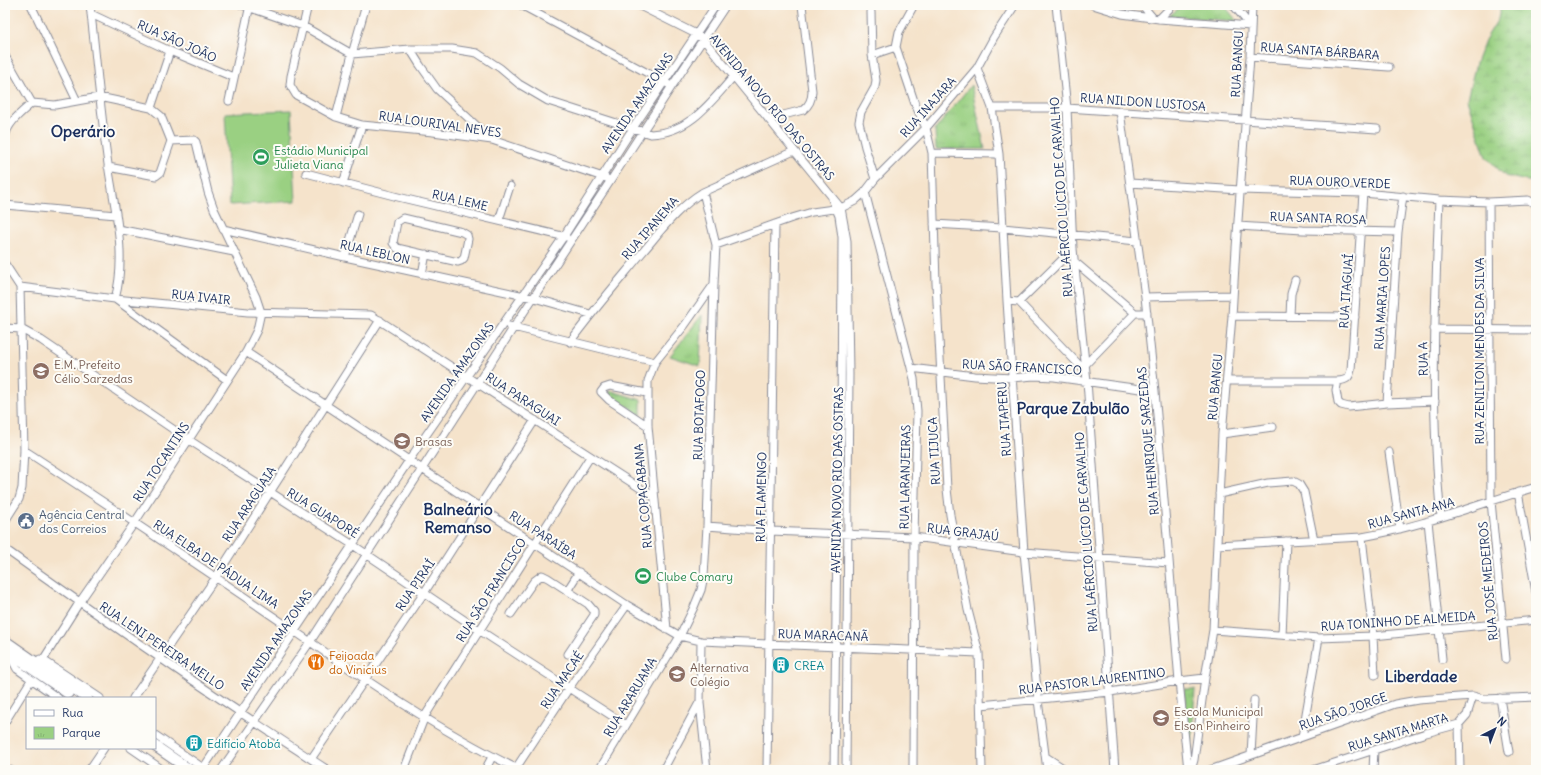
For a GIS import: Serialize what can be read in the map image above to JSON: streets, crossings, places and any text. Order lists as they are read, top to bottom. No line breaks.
{"streets":{"street":["RUA SÃO JOÃO","RUA SANTA BÁRBARA","RUA BANGU","RUA NILDON LUSTOSA","AVENIDA AMAZONAS","AVENIDA NOVO RIO DAS OSTRAS","RUA INAJARA","RUA LOURIVAL NEVES","RUA OURO VERDE","RUA LAÉRCIO LÚCIO DE CARVALHO","RUA LEME","RUA SANTA ROSA","RUA IPANEMA","RUA LEBLON","RUA ITAGUAÍ","RUA IVAIR","RUA MARIA LOPES","RUA ZENILTON MENDES DA SILVA","RUA A","RUA SÃO FRANCISCO","RUA PARAGUAI","RUA BOTAFOGO","RUA ITAPERU","RUA HENRIQUE SARZEDAS","RUA TIJUCA","RUA TOCANTINS","RUA LARANJEIRAS","RUA COPACABANA","RUA FLAMENGO","RUA ARAGUAIA","RUA GUAPORÉ","RUA SANTA ANA","RUA GRAJAÚ","RUA PARAÍBA","RUA ELBA DE PÁDUA LIMA","RUA JOSÉ MEDEIROS","RUA PIRAÍ","RUA TONINHO DE ALMEIDA","RUA MARACANÃ","RUA LENI PEREIRA MELLO","RUA MACAÉ","RUA PASTOR LAURENTINO","RUA ARARUAMA","RUA SÃO JORGE","RUA SANTA MARTA"]},"crossings":[["RUA SANTA BÁRBARA","RUA BANGU"],["RUA BANGU","RUA NILDON LUSTOSA"],["RUA BANGU","RUA OURO VERDE"],["RUA BANGU","RUA SANTA ROSA"],["RUA BANGU","RUA SANTA ANA"],["RUA BANGU","RUA TONINHO DE ALMEIDA"],["RUA BANGU","RUA PASTOR LAURENTINO"],["RUA NILDON LUSTOSA","RUA LAÉRCIO LÚCIO DE CARVALHO"],["RUA NILDON LUSTOSA","RUA ITAPERU"],["RUA NILDON LUSTOSA","RUA HENRIQUE SARZEDAS"],["AVENIDA AMAZONAS","AVENIDA NOVO RIO DAS OSTRAS"],["AVENIDA AMAZONAS","RUA LOURIVAL NEVES"],["AVENIDA AMAZONAS","RUA LEME"],["AVENIDA AMAZONAS","RUA LEBLON"],["AVENIDA AMAZONAS","RUA PARAGUAI"],["AVENIDA AMAZONAS","RUA GUAPORÉ"],["AVENIDA AMAZONAS","RUA PARAÍBA"],["AVENIDA AMAZONAS","RUA ELBA DE PÁDUA LIMA"],["AVENIDA AMAZONAS","RUA LENI PEREIRA MELLO"],["AVENIDA NOVO RIO DAS OSTRAS","RUA INAJARA"],["AVENIDA NOVO RIO DAS OSTRAS","RUA IPANEMA"],["AVENIDA NOVO RIO DAS OSTRAS","RUA GRAJAÚ"],["AVENIDA NOVO RIO DAS OSTRAS","RUA MARACANÃ"],["RUA INAJARA","RUA ITAPERU"],["RUA INAJARA","RUA TIJUCA"],["RUA INAJARA","RUA LARANJEIRAS"],["RUA OURO VERDE","RUA ITAGUAÍ"],["RUA OURO VERDE","RUA MARIA LOPES"],["RUA OURO VERDE","RUA ZENILTON MENDES DA SILVA"],["RUA OURO VERDE","RUA A"],["RUA OURO VERDE","RUA HENRIQUE SARZEDAS"],["RUA LAÉRCIO LÚCIO DE CARVALHO","RUA SÃO FRANCISCO"],["RUA LAÉRCIO LÚCIO DE CARVALHO","RUA GRAJAÚ"],["RUA LAÉRCIO LÚCIO DE CARVALHO","RUA PASTOR LAURENTINO"],["RUA SANTA ROSA","RUA ITAGUAÍ"],["RUA SANTA ROSA","RUA MARIA LOPES"],["RUA IPANEMA","RUA BOTAFOGO"],["RUA IVAIR","RUA PARAGUAI"],["RUA IVAIR","RUA TOCANTINS"],["RUA IVAIR","RUA ARAGUAIA"],["RUA ZENILTON MENDES DA SILVA","RUA SANTA ANA"],["RUA ZENILTON MENDES DA SILVA","RUA JOSÉ MEDEIROS"],["RUA A","RUA SANTA ANA"],["RUA SÃO FRANCISCO","RUA PARAGUAI"],["RUA SÃO FRANCISCO","RUA ITAPERU"],["RUA SÃO FRANCISCO","RUA HENRIQUE SARZEDAS"],["RUA SÃO FRANCISCO","RUA TIJUCA"],["RUA SÃO FRANCISCO","RUA LARANJEIRAS"],["RUA SÃO FRANCISCO","RUA GUAPORÉ"],["RUA SÃO FRANCISCO","RUA PARAÍBA"],["RUA SÃO FRANCISCO","RUA ELBA DE PÁDUA LIMA"],["RUA PARAGUAI","RUA COPACABANA"],["RUA PARAGUAI","RUA ARAGUAIA"],["RUA PARAGUAI","RUA PIRAÍ"],["RUA BOTAFOGO","RUA COPACABANA"],["RUA BOTAFOGO","RUA GRAJAÚ"],["RUA BOTAFOGO","RUA MARACANÃ"],["RUA BOTAFOGO","RUA ARARUAMA"],["RUA ITAPERU","RUA GRAJAÚ"],["RUA ITAPERU","RUA PASTOR LAURENTINO"],["RUA HENRIQUE SARZEDAS","RUA GRAJAÚ"],["RUA HENRIQUE SARZEDAS","RUA PASTOR LAURENTINO"],["RUA TIJUCA","RUA GRAJAÚ"],["RUA TIJUCA","RUA MARACANÃ"],["RUA TIJUCA","RUA PASTOR LAURENTINO"],["RUA TOCANTINS","RUA GUAPORÉ"],["RUA TOCANTINS","RUA PARAÍBA"],["RUA TOCANTINS","RUA ELBA DE PÁDUA LIMA"],["RUA TOCANTINS","RUA LENI PEREIRA MELLO"],["RUA LARANJEIRAS","RUA GRAJAÚ"],["RUA LARANJEIRAS","RUA MARACANÃ"],["RUA COPACABANA","RUA PARAÍBA"],["RUA COPACABANA","RUA MARACANÃ"],["RUA FLAMENGO","RUA GRAJAÚ"],["RUA FLAMENGO","RUA MARACANÃ"],["RUA ARAGUAIA","RUA GUAPORÉ"],["RUA ARAGUAIA","RUA PARAÍBA"],["RUA ARAGUAIA","RUA ELBA DE PÁDUA LIMA"],["RUA ARAGUAIA","RUA LENI PEREIRA MELLO"],["RUA GUAPORÉ","RUA PIRAÍ"],["RUA GUAPORÉ","RUA MACAÉ"],["RUA GUAPORÉ","RUA ARARUAMA"],["RUA SANTA ANA","RUA JOSÉ MEDEIROS"],["RUA PARAÍBA","RUA PIRAÍ"],["RUA PARAÍBA","RUA MARACANÃ"],["RUA PARAÍBA","RUA MACAÉ"],["RUA ELBA DE PÁDUA LIMA","RUA PIRAÍ"],["RUA ELBA DE PÁDUA LIMA","RUA MACAÉ"],["RUA JOSÉ MEDEIROS","RUA TONINHO DE ALMEIDA"],["RUA PIRAÍ","RUA LENI PEREIRA MELLO"],["RUA MARACANÃ","RUA ARARUAMA"],["RUA SÃO JORGE","RUA SANTA MARTA"]],"districts":["Operário","Parque Zabulão","Balneário Remanso","Liberdade"],"places":{"sports":["Estádio Municipal Julieta Viana","Clube Comary"],"school or university":["E.M. Prefeito Célio Sarzedas","Brasas","Alternativa Colégio","Escola Municipal Elson Pinheiro"],"public building":["Agência Central dos Correios"],"restaurant":["Feijoada do Vinicius"],"building":["CREA","Edifício Atobá"]},"legend":["Rua","Parque"],"north":"top right"}
